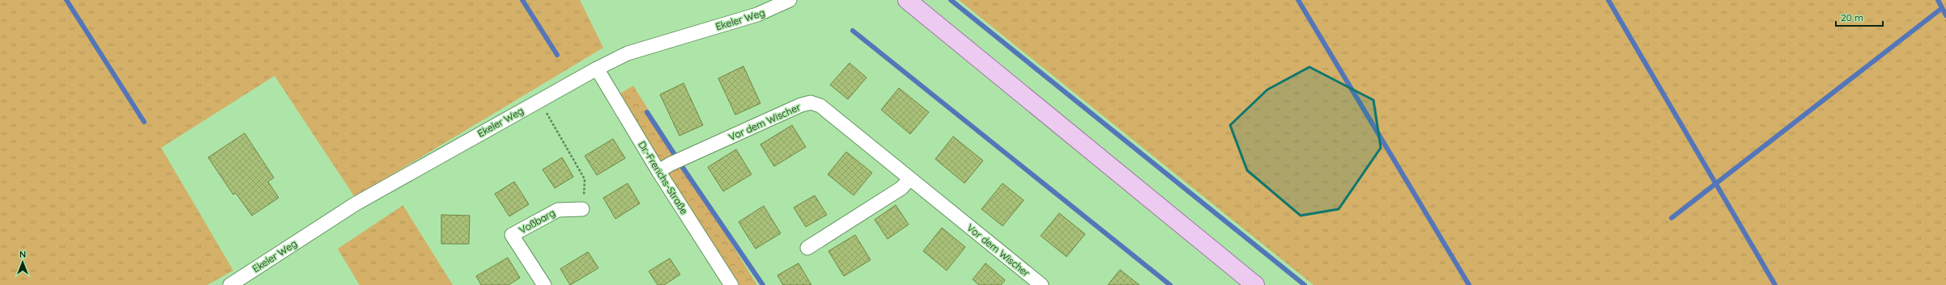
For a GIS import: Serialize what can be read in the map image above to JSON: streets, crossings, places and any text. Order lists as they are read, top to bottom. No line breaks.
{"streets":{"street":["Ekeler Weg","Vor dem Wischer","Dr.-Frerichs-Straße","Voßbarg"]},"crossings":[["Ekeler Weg","Dr.-Frerichs-Straße"],["Vor dem Wischer","Dr.-Frerichs-Straße"]],"scale_bar":"20 m","north":"top"}
